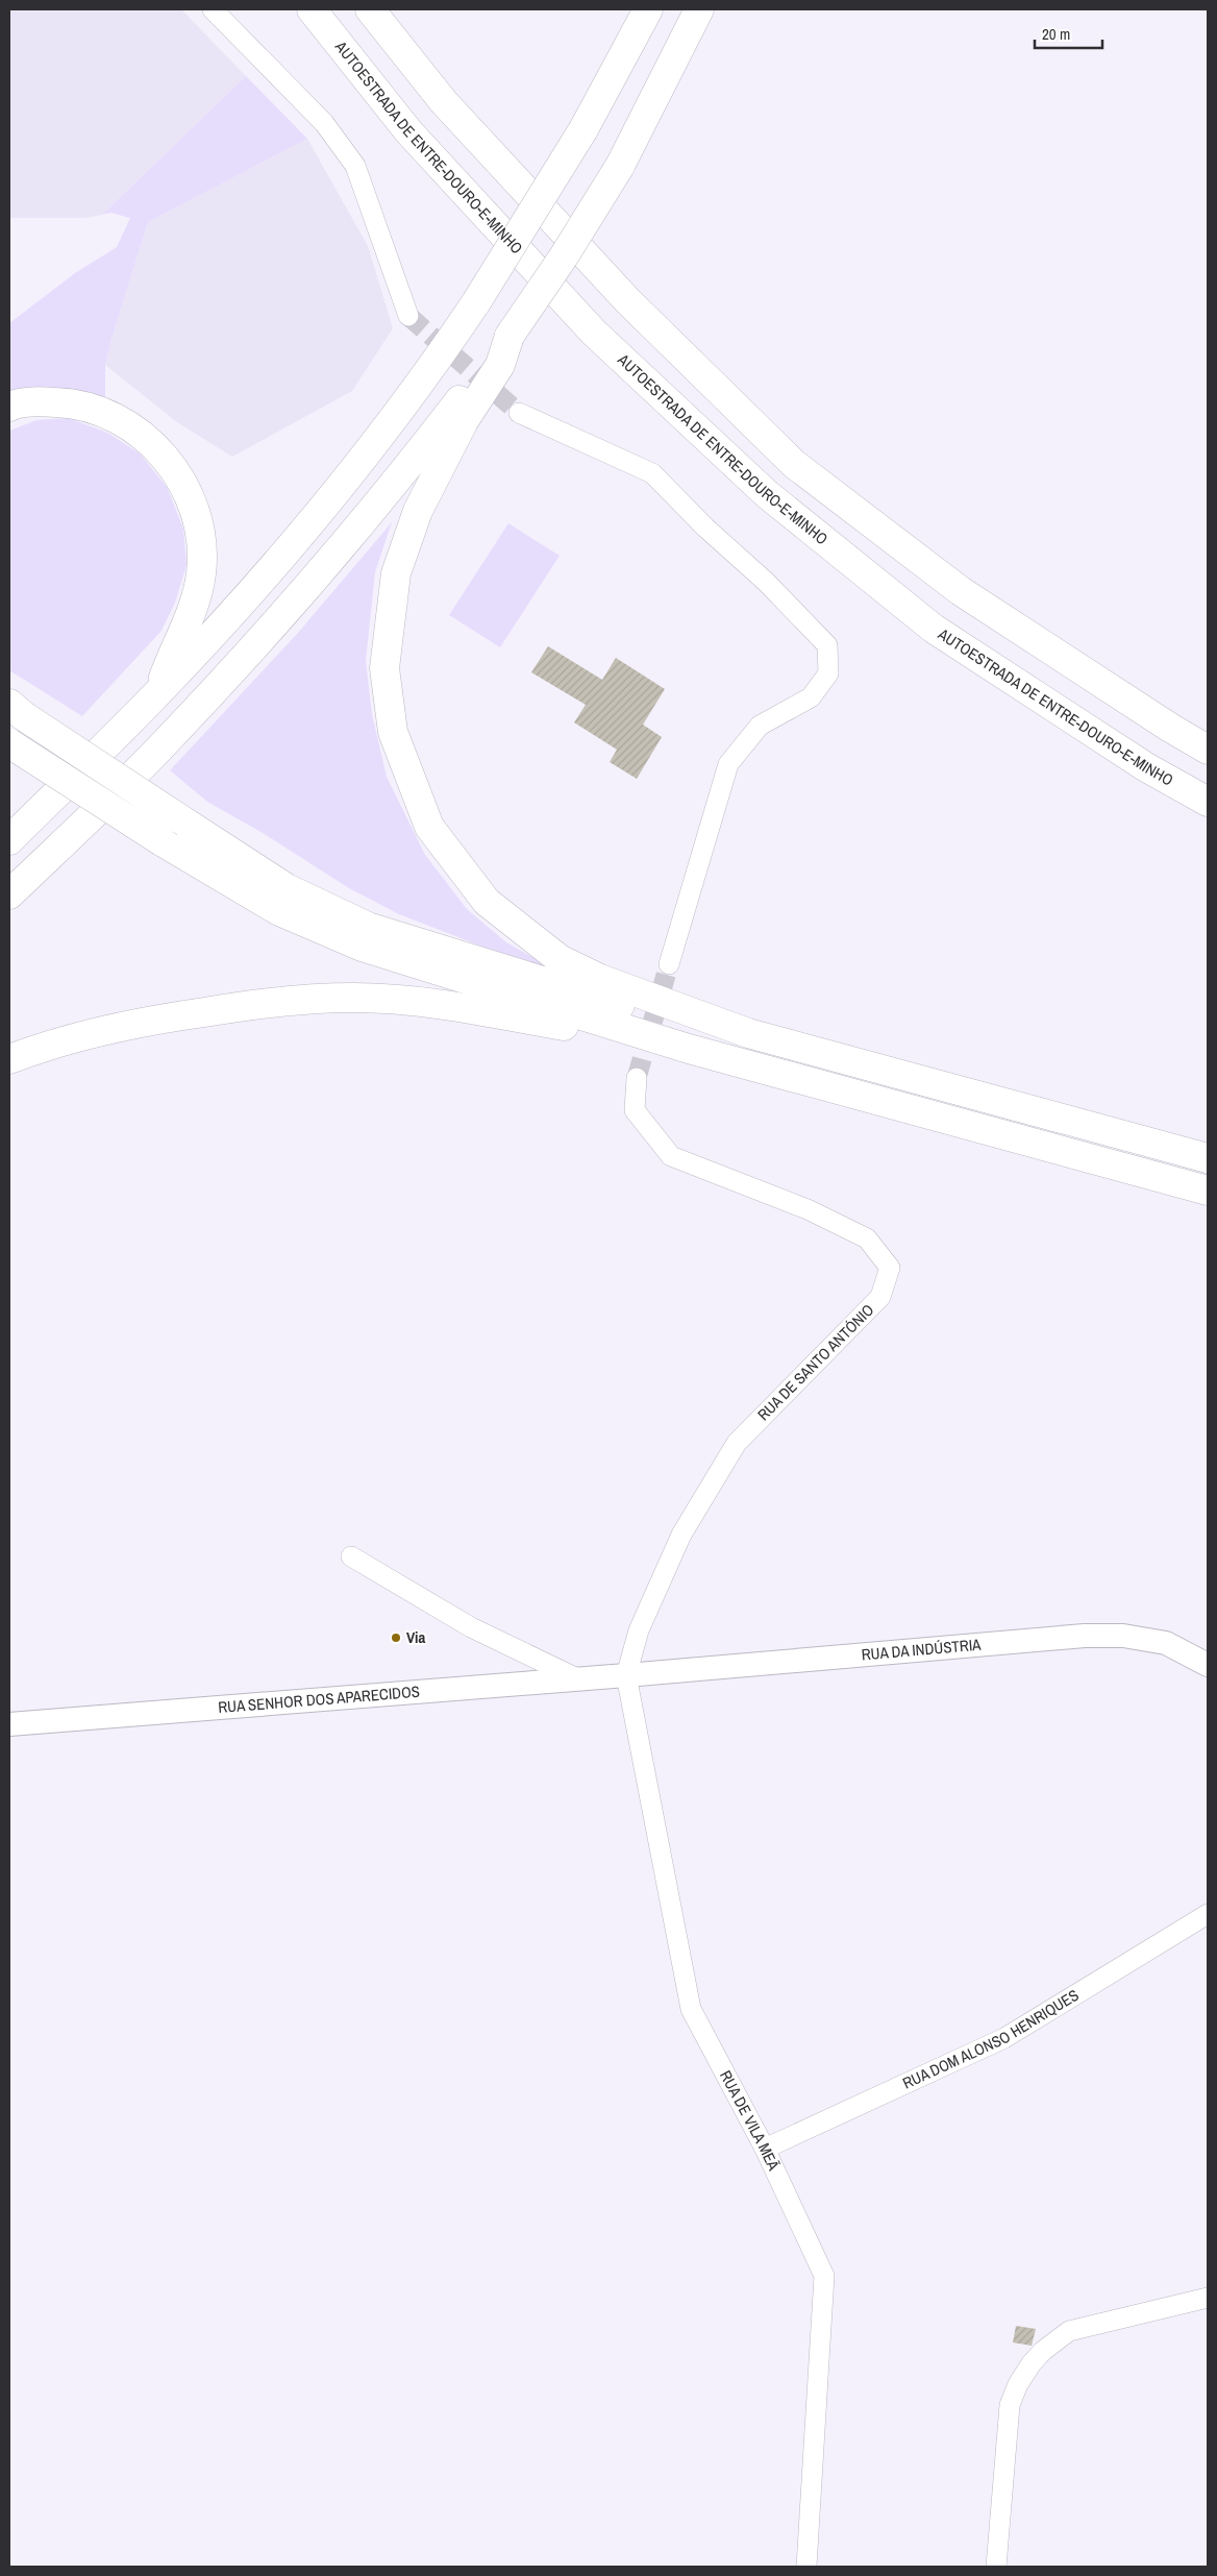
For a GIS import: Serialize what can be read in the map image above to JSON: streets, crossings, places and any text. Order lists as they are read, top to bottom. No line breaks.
{"streets":{"highway":["AUTOESTRADA DE ENTRE-DOURO-E-MINHO"],"street":["RUA DE SANTO ANTÓNIO","RUA DA INDÚSTRIA","RUA SENHOR DOS APARECIDOS","RUA DOM ALONSO HENRIQUES","RUA DE VILA MEÃ"]},"crossings":[["RUA DE SANTO ANTÓNIO","RUA DA INDÚSTRIA"],["RUA DE SANTO ANTÓNIO","RUA SENHOR DOS APARECIDOS"],["RUA DE SANTO ANTÓNIO","RUA DE VILA MEÃ"],["RUA DA INDÚSTRIA","RUA SENHOR DOS APARECIDOS"],["RUA DA INDÚSTRIA","RUA DE VILA MEÃ"],["RUA SENHOR DOS APARECIDOS","RUA DE VILA MEÃ"],["RUA DOM ALONSO HENRIQUES","RUA DE VILA MEÃ"]],"places":["Via"],"scale_bar":"20 m"}
